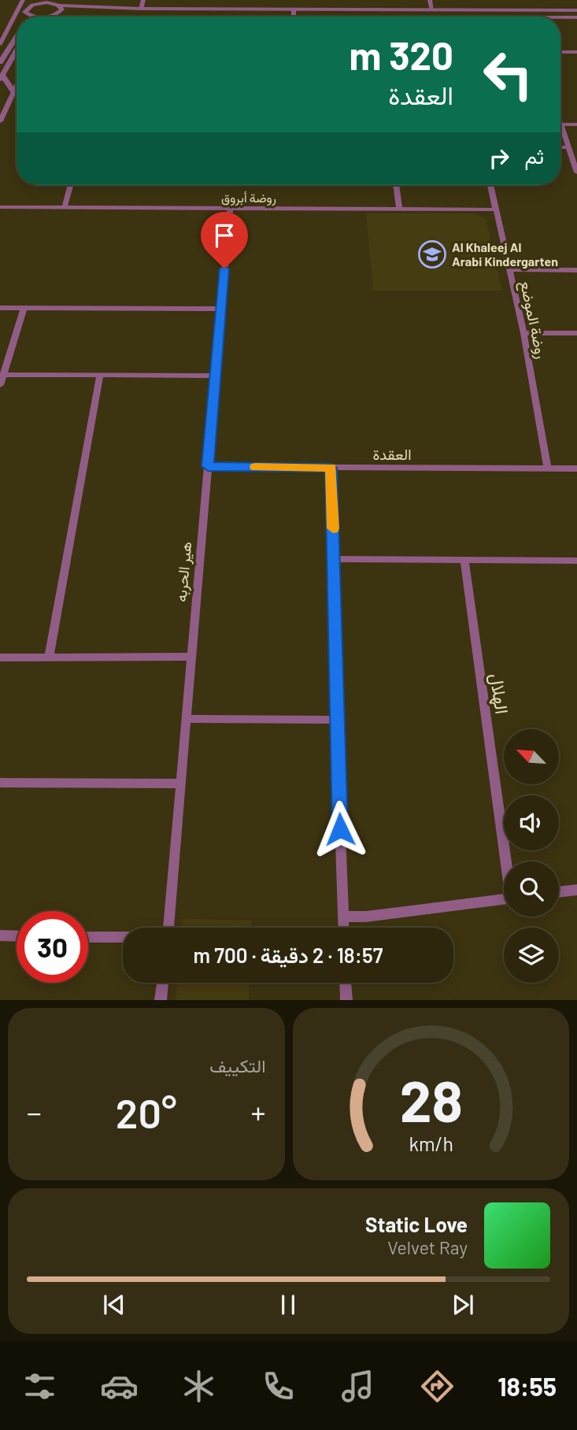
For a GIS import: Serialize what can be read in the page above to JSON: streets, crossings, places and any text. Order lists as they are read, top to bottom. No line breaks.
{"streets":{"street":["روضة أبروق","روضة الموضع","العقدة","هير الحربه","الهلال"]},"crossings":[["روضة أبروق","روضة الموضع"],["روضة أبروق","هير الحربه"],["روضة الموضع","العقدة"],["العقدة","هير الحربه"]],"places":{"school or university":["Al Khaleej Al Arabi Kindergarten"]},"north":"top left","page":{"turn":["320 m","العقدة"],"then":"ثم","limit":"30","trip":"18:57 · 2 دقيقة · 700 m","tile":"التكييف","heat":["−","20°","+"],"song":["Static Love","Velvet Ray"],"tabs":"18:55","gauge":["28","km/h"]}}
